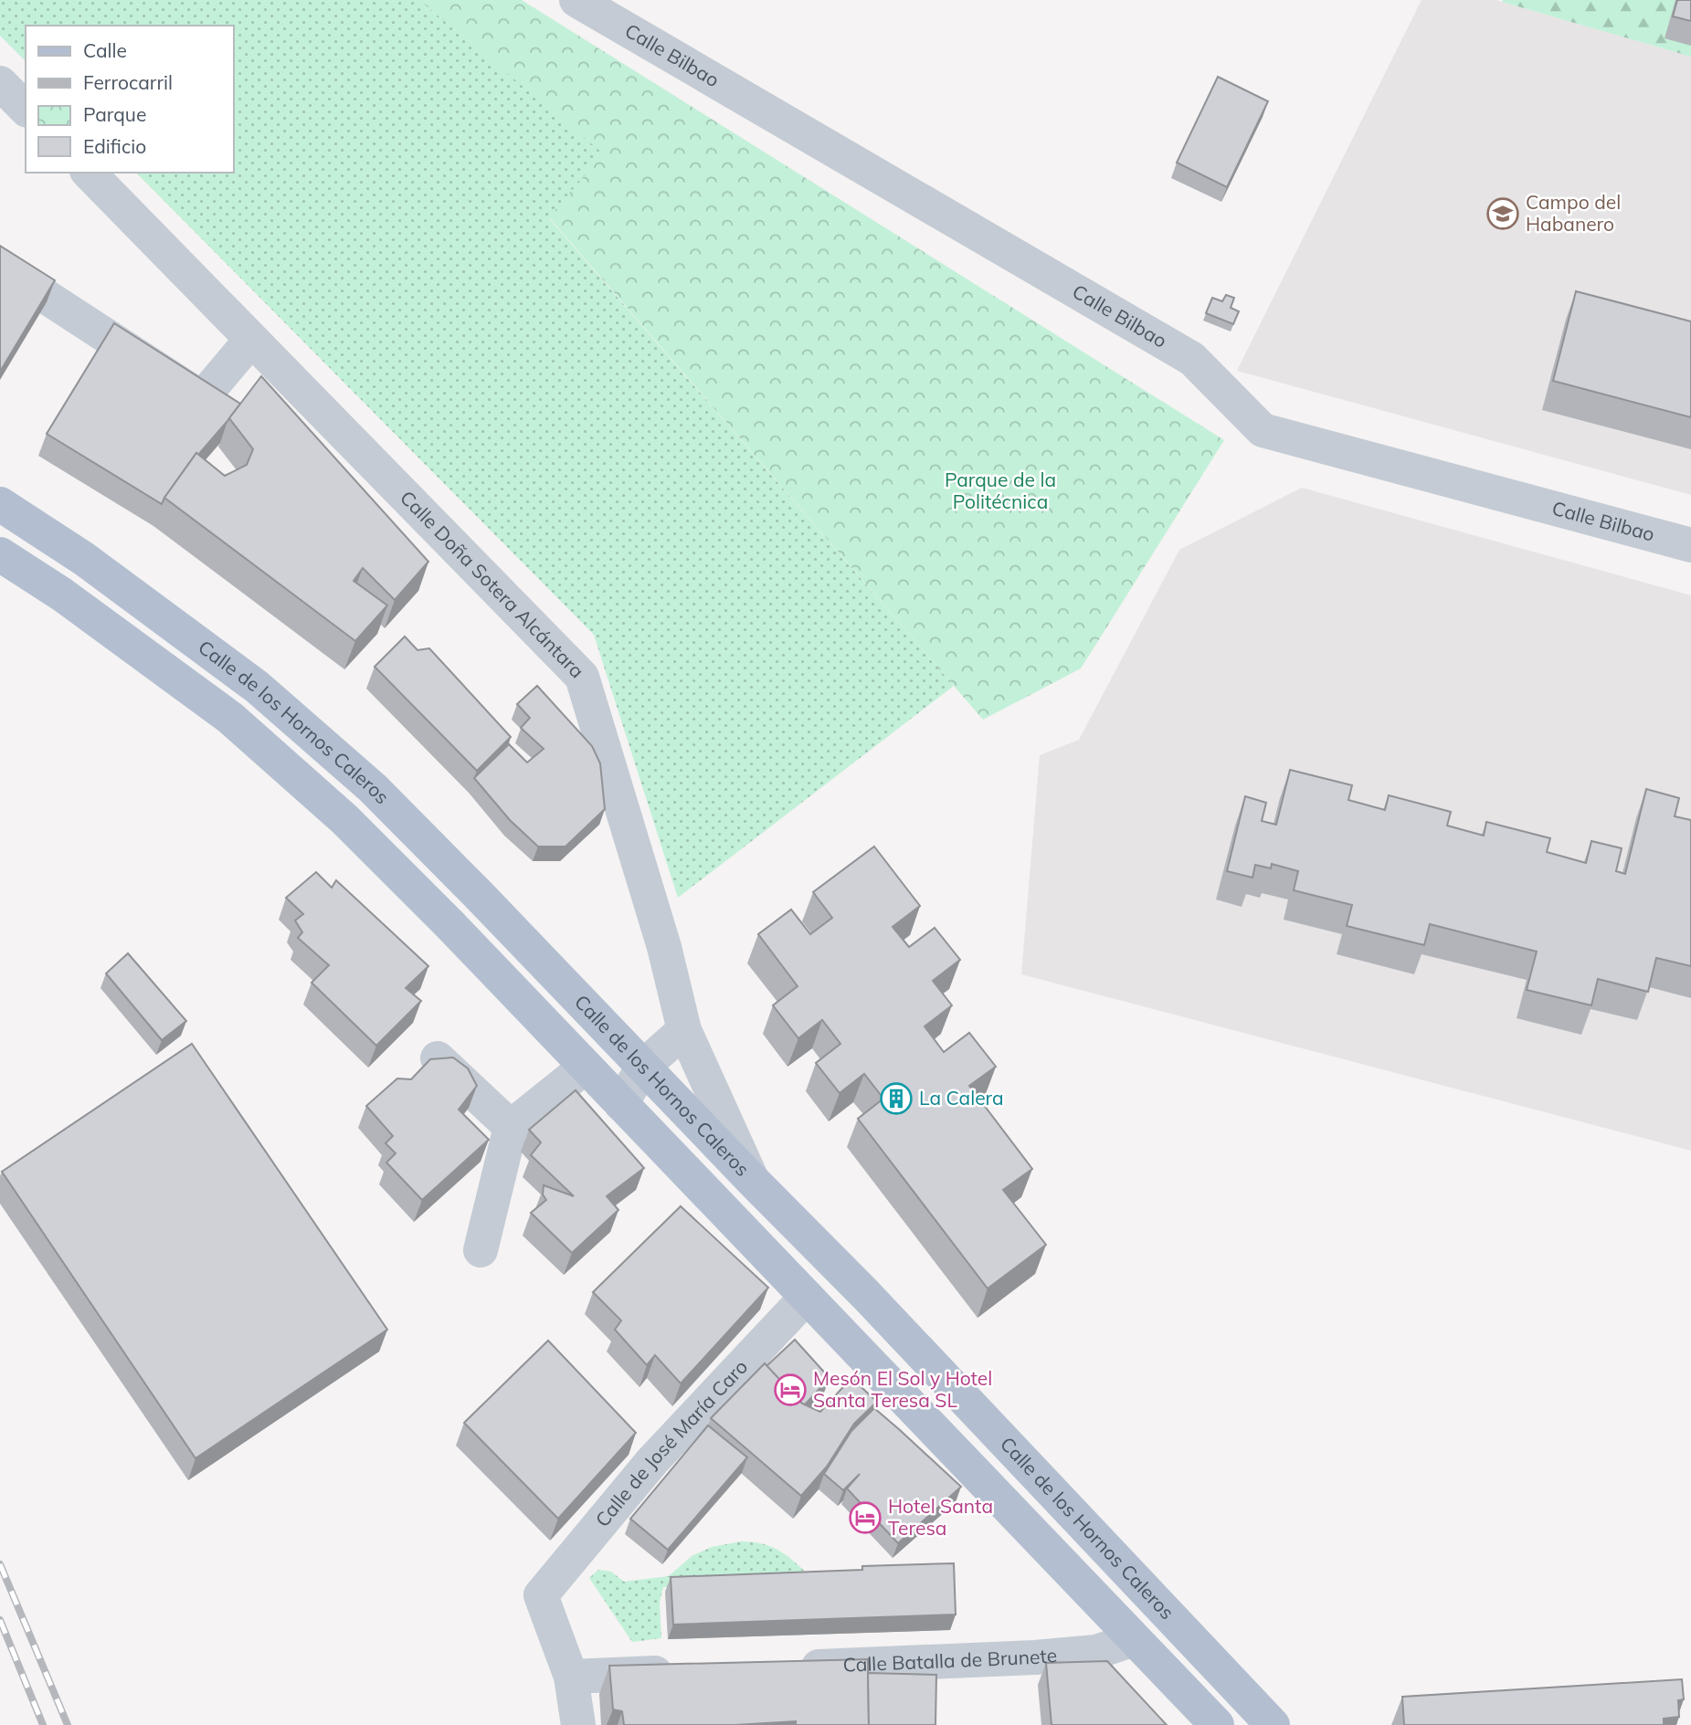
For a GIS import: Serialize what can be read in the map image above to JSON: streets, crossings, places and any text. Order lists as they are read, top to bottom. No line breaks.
{"streets":{"main road":["Calle de los Hornos Caleros"],"street":["Calle Bilbao","Calle Doña Sotera Alcántara","Calle de José María Caro","Calle Batalla de Brunete"]},"crossings":[["Calle Doña Sotera Alcántara","Calle de los Hornos Caleros"],["Calle de los Hornos Caleros","Calle de José María Caro"],["Calle de los Hornos Caleros","Calle Batalla de Brunete"]],"parks":["Parque de la Politécnica"],"places":{"school or university":["Campo del Habanero"],"building":["La Calera"],"hotel":["Mesón El Sol y Hotel Santa Teresa SL","Hotel Santa Teresa"]},"legend":["Calle","Ferrocarril","Parque","Edificio"]}
